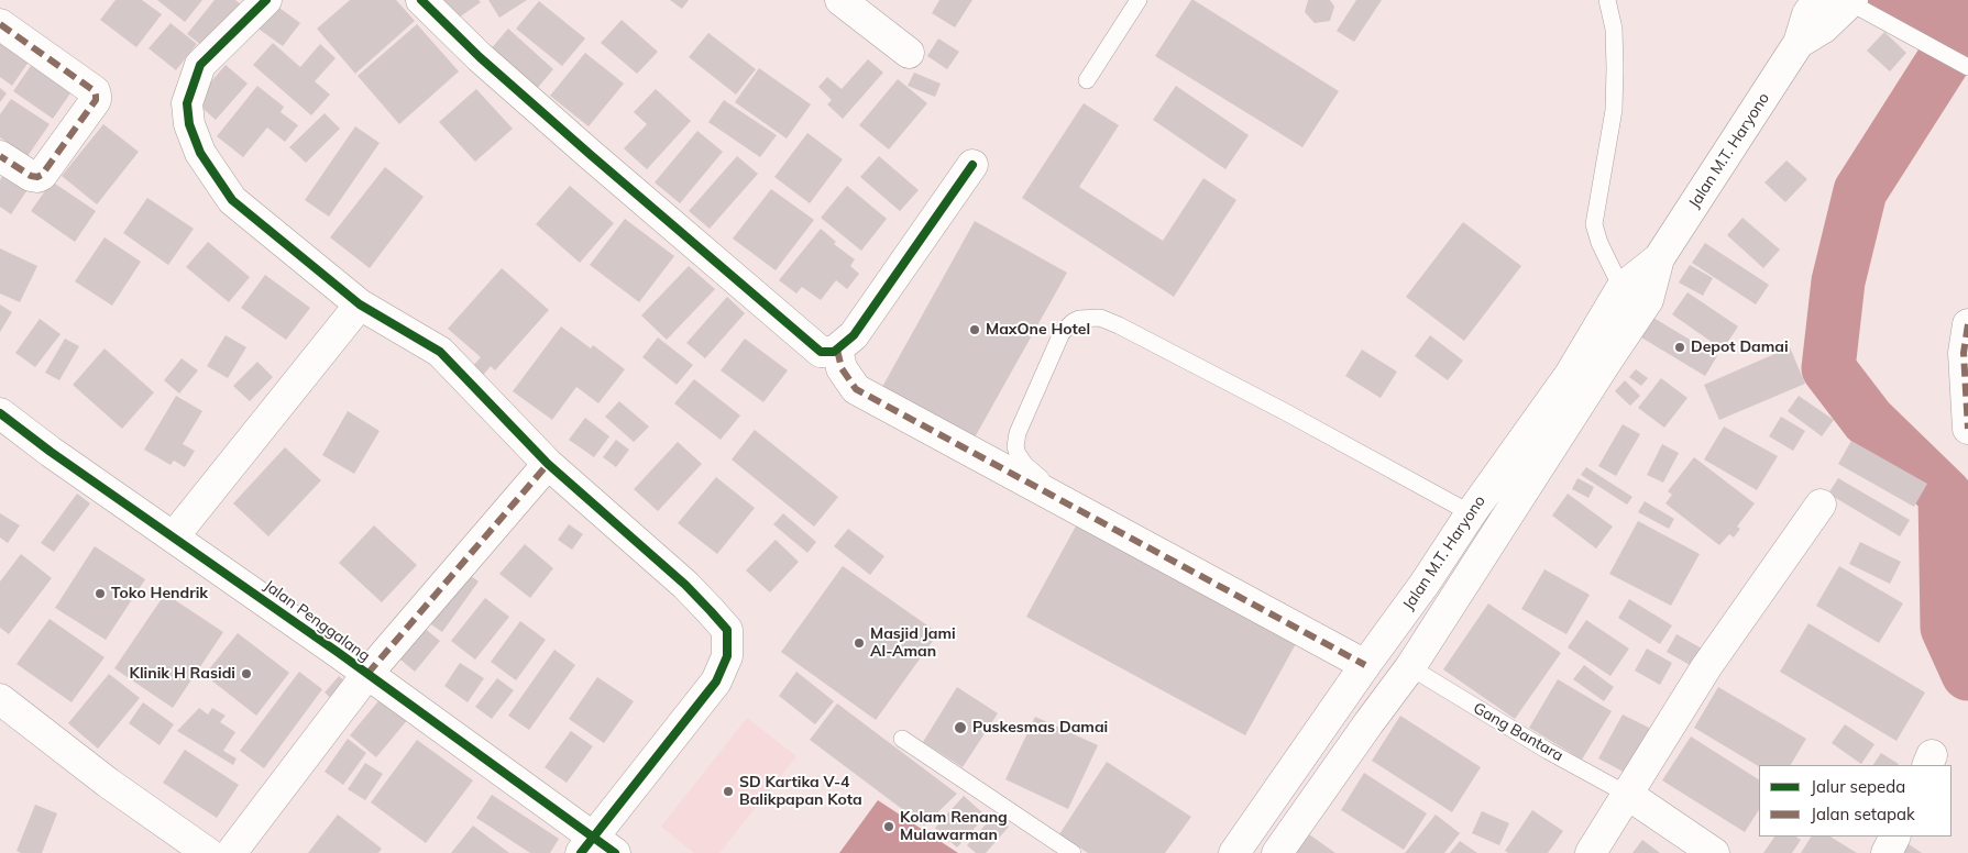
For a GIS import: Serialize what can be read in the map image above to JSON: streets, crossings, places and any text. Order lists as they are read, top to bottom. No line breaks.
{"streets":{"street":["Jalan M.T. Haryono","Jalan Penggalang"],"lane":["Gang Bantara"]},"crossings":[["Jalan M.T. Haryono","Gang Bantara"]],"places":["MaxOne Hotel","Depot Damai","Toko Hendrik","Masjid Jami Al-Aman","Klinik H Rasidi","Puskesmas Damai","SD Kartika V-4 Balikpapan Kota","Kolam Renang Mulawarman"],"legend":["Jalur sepeda","Jalan setapak"]}
